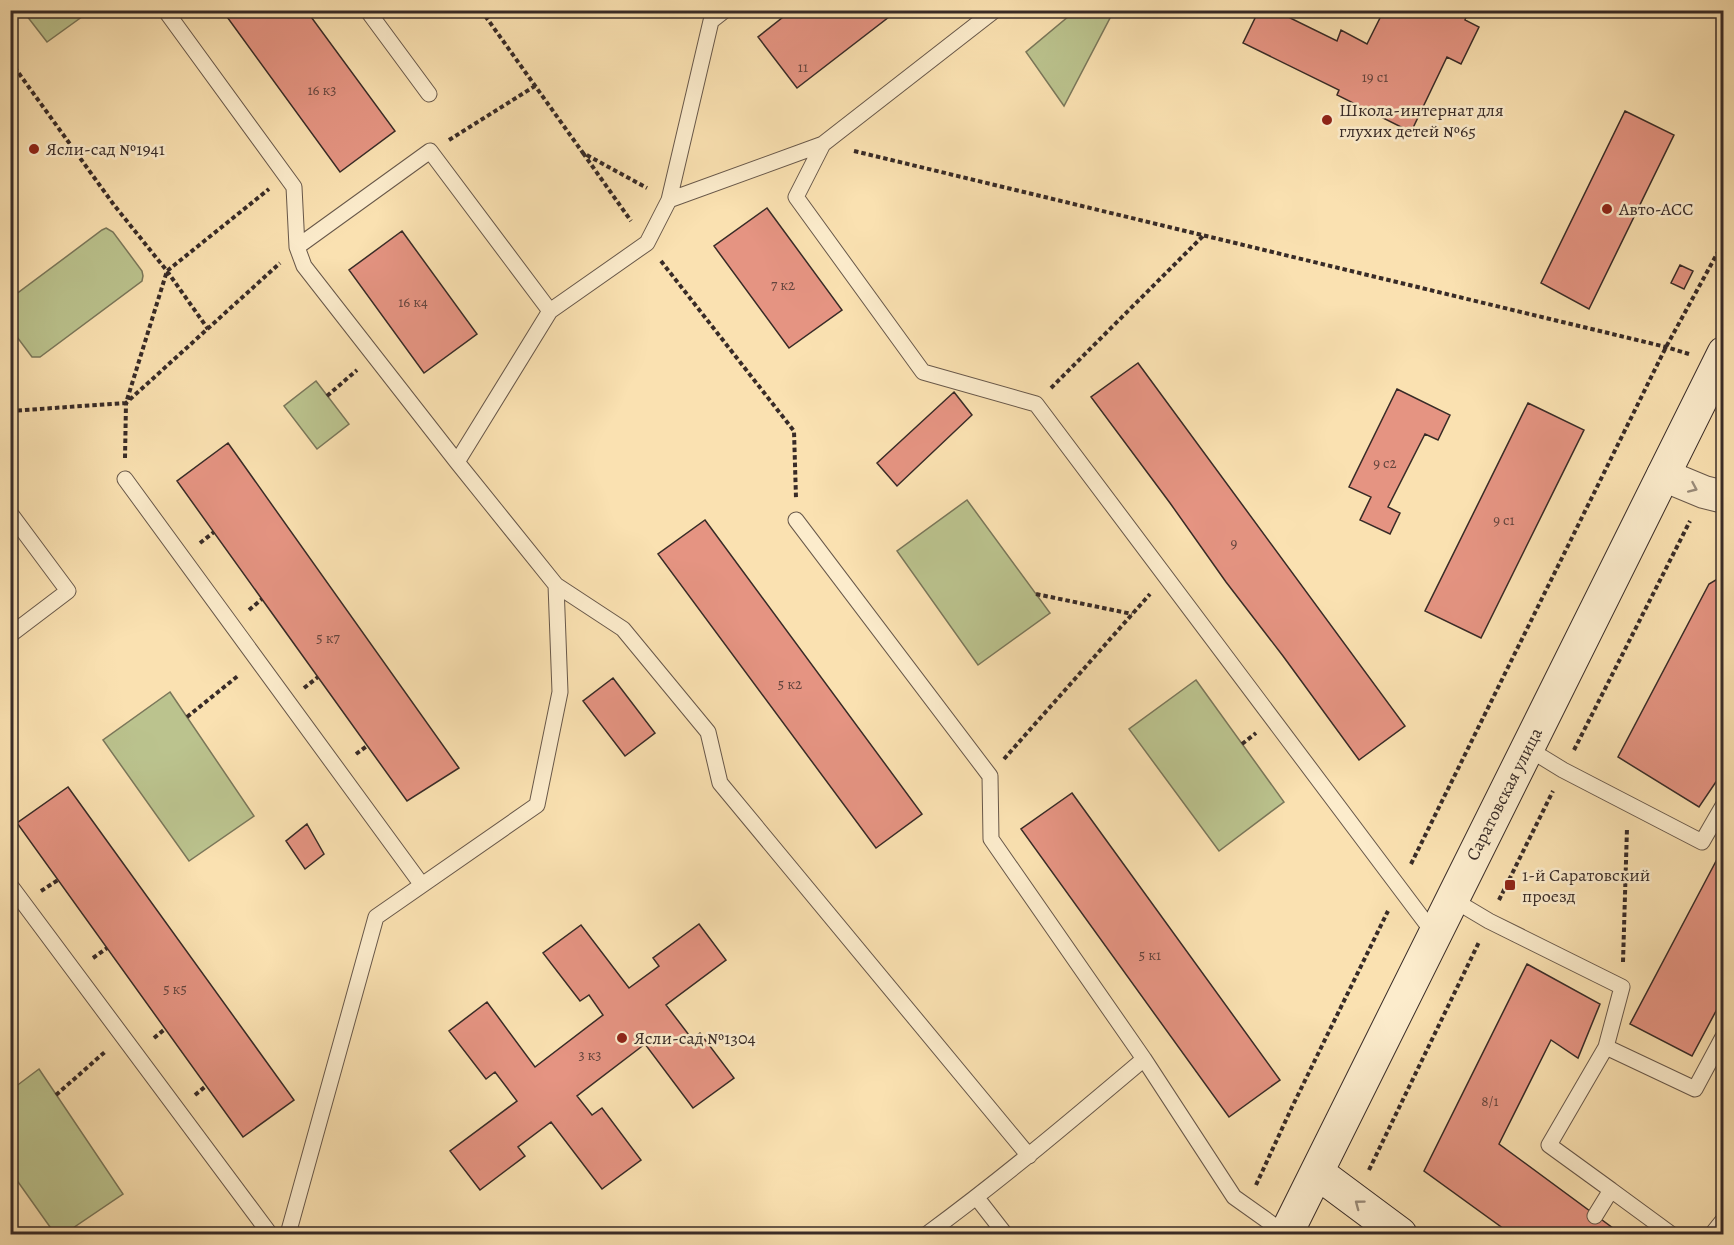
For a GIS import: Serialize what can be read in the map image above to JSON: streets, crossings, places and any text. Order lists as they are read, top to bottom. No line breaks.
{"streets":{"street":["Саратовская улица"]},"places":{"other":["Школа-интернат для глухих детей №65","Ясли-сад №1941","Авто-АСС","Ясли-сад №1304"],"transit":["1-й Саратовский проезд"]},"house_numbers":["11","19 с1","16 к3","7 к2","16 к4","9 с2","9 с1","9","5 к7","5 к2","5 к1","5 к5","3 к3","8/1"]}
